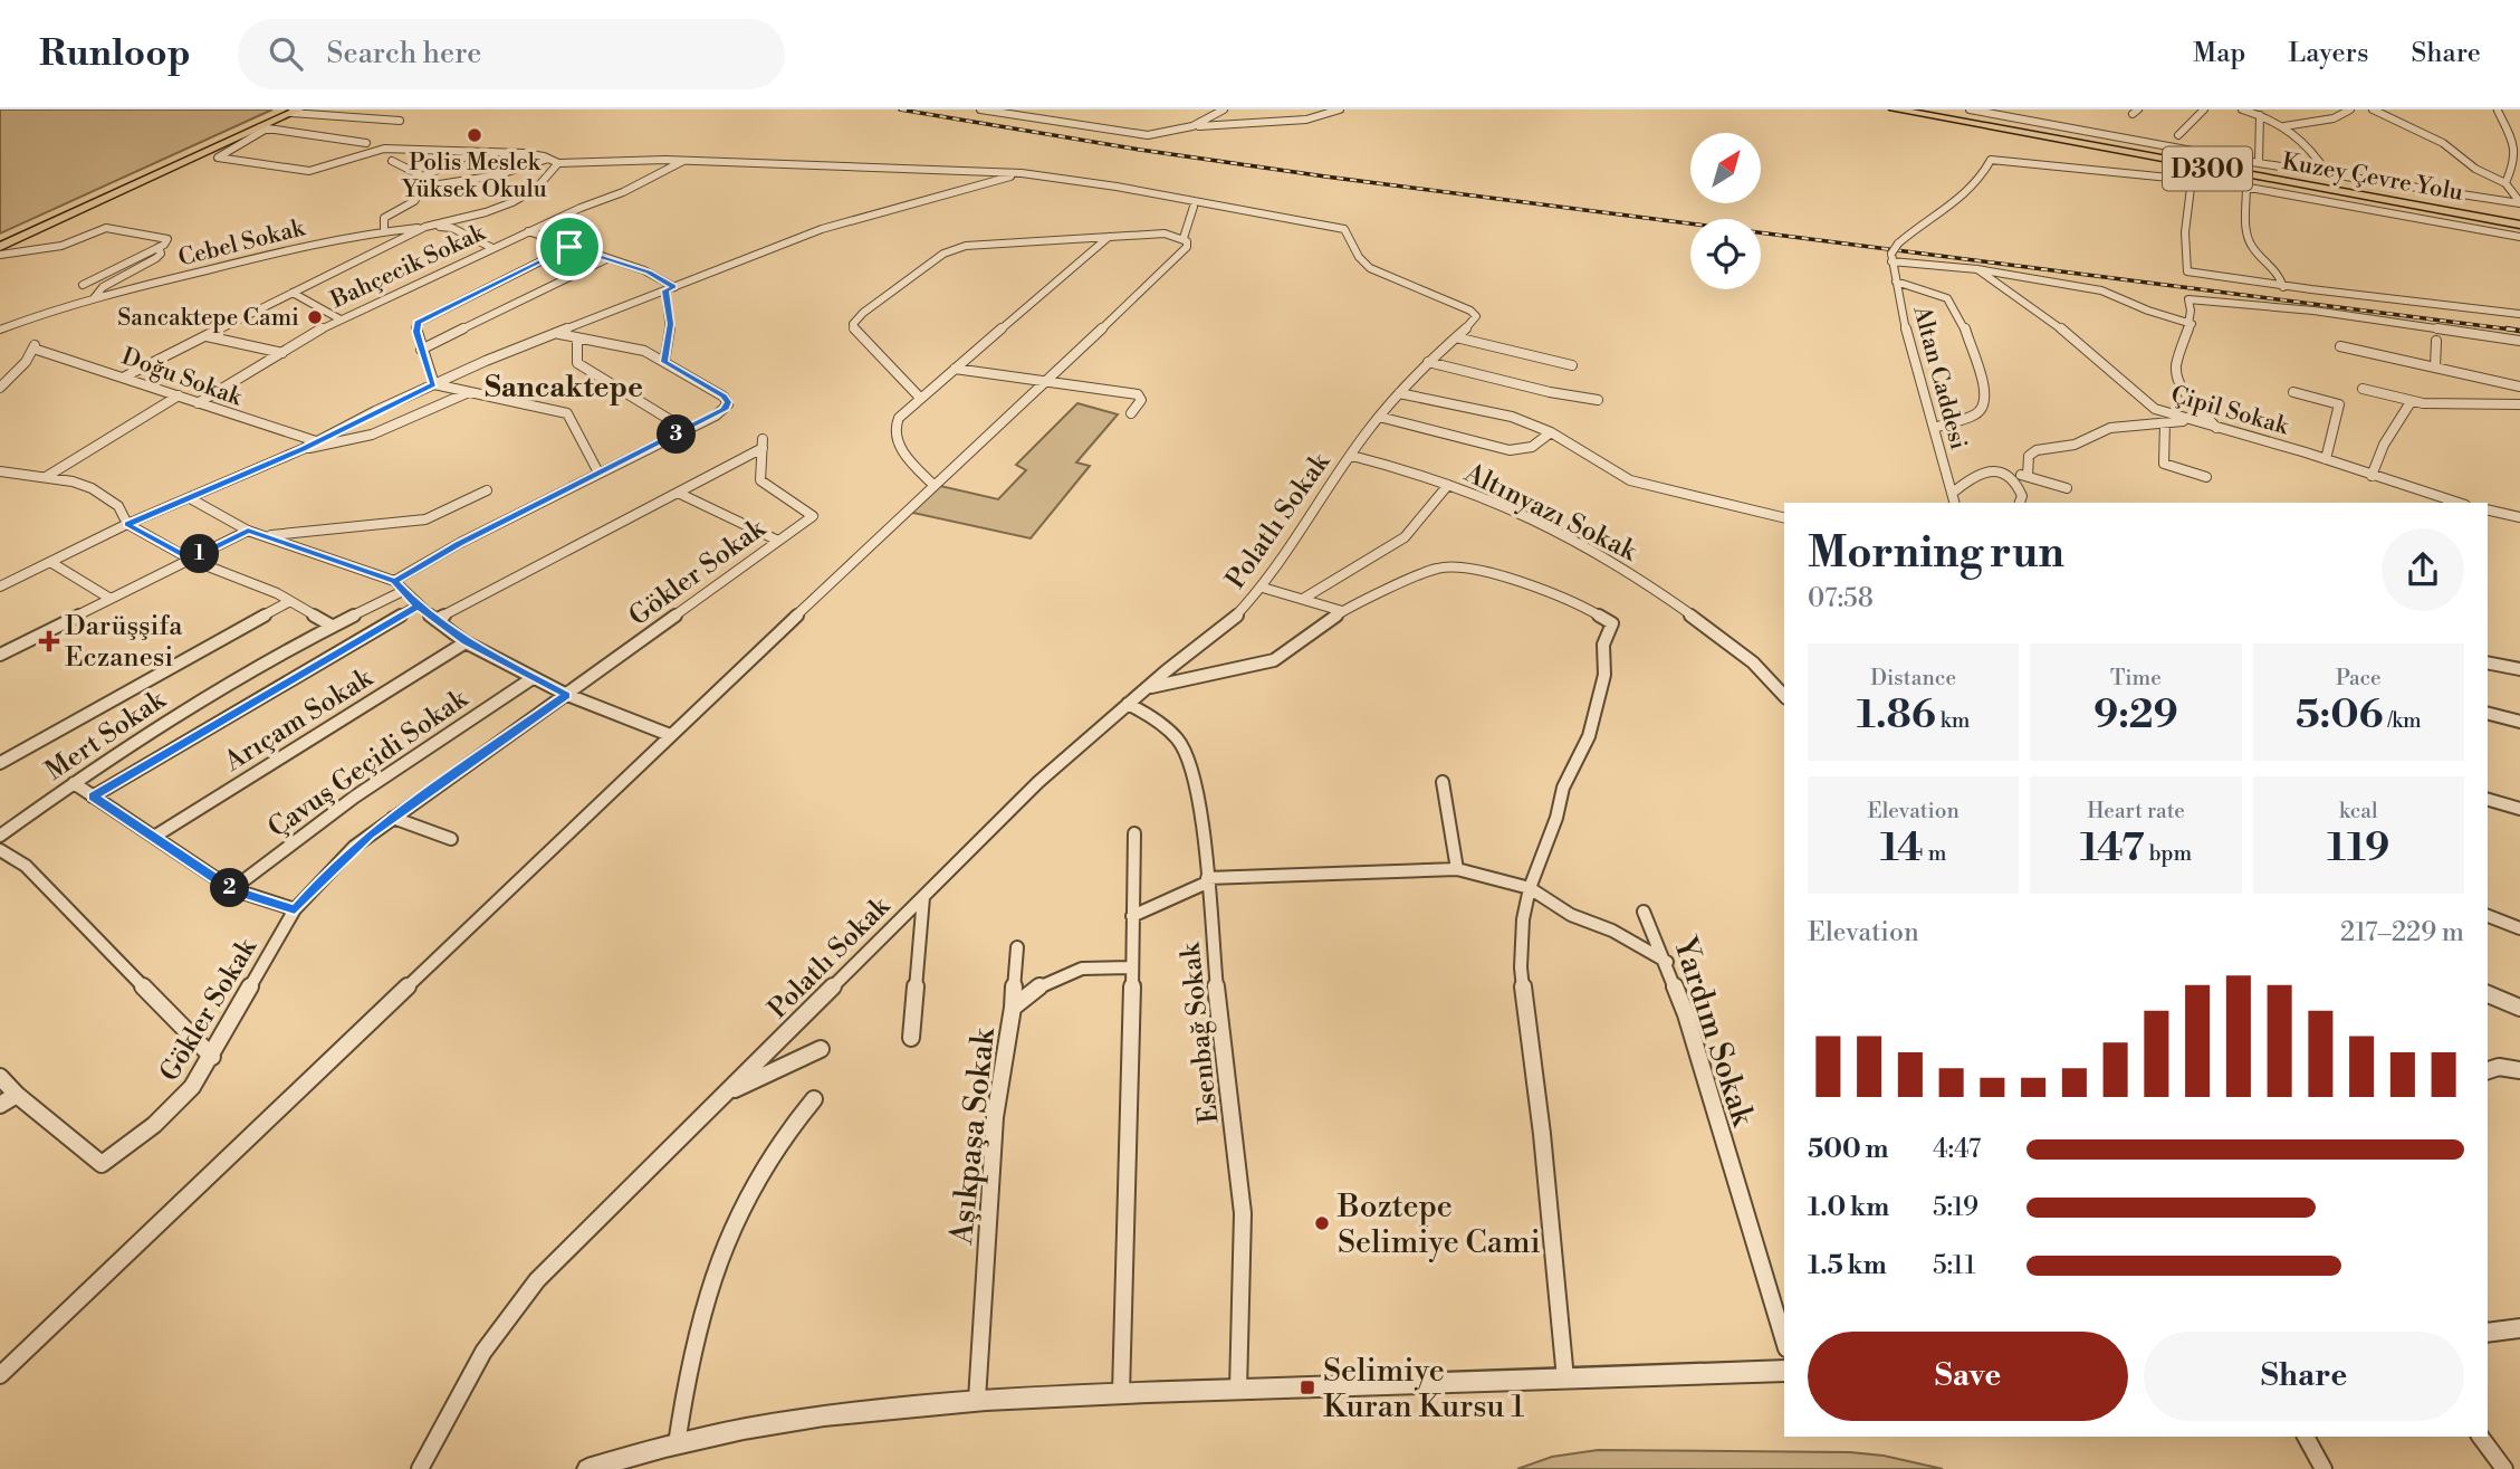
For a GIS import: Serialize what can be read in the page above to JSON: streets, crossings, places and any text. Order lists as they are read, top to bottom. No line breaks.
{"streets":{"highway":["D300","Kuzey Çevre Yolu"],"street":["Cebel Sokak","Bahçecik Sokak","Doğu Sokak","Altan Caddesi","Çipil Sokak","Altınyazı Sokak","Polatlı Sokak","Gökler Sokak","Arıçam Sokak","Mert Sokak","Çavuş Geçidi Sokak","Yardım Sokak","Esenbağ Sokak","Aşıkpaşa Sokak"]},"crossings":[["Cebel Sokak","Bahçecik Sokak"],["Bahçecik Sokak","Doğu Sokak"],["Bahçecik Sokak","Polatlı Sokak"],["Altınyazı Sokak","Polatlı Sokak"],["Polatlı Sokak","Esenbağ Sokak"]],"districts":["Sancaktepe"],"places":{"other":["Polis Meslek Yüksek Okulu","Sancaktepe Cami","Boztepe Selimiye Cami"],"health":["Darüşşifa Eczanesi"],"transit":["Selimiye Kuran Kursu 1"]},"north":"top right","page":{"header":"Runloop","search":"Search here","nav":["Map","Layers","Share"],"pins":["3","1","2"],"heading":["Morning run","07:58"],"stats":[["Distance","1.86 km"],["Time","9:29"],["Pace","5:06 /km"],["Elevation","14 m"],["Heart rate","147 bpm"],["kcal","119"]],"chart":["Elevation","217–229 m"],"list":[{"name":"500 m","note":"4:47"},{"name":"1.0 km","note":"5:19"},{"name":"1.5 km","note":"5:11"}],"buttons":["Save","Share"]}}
